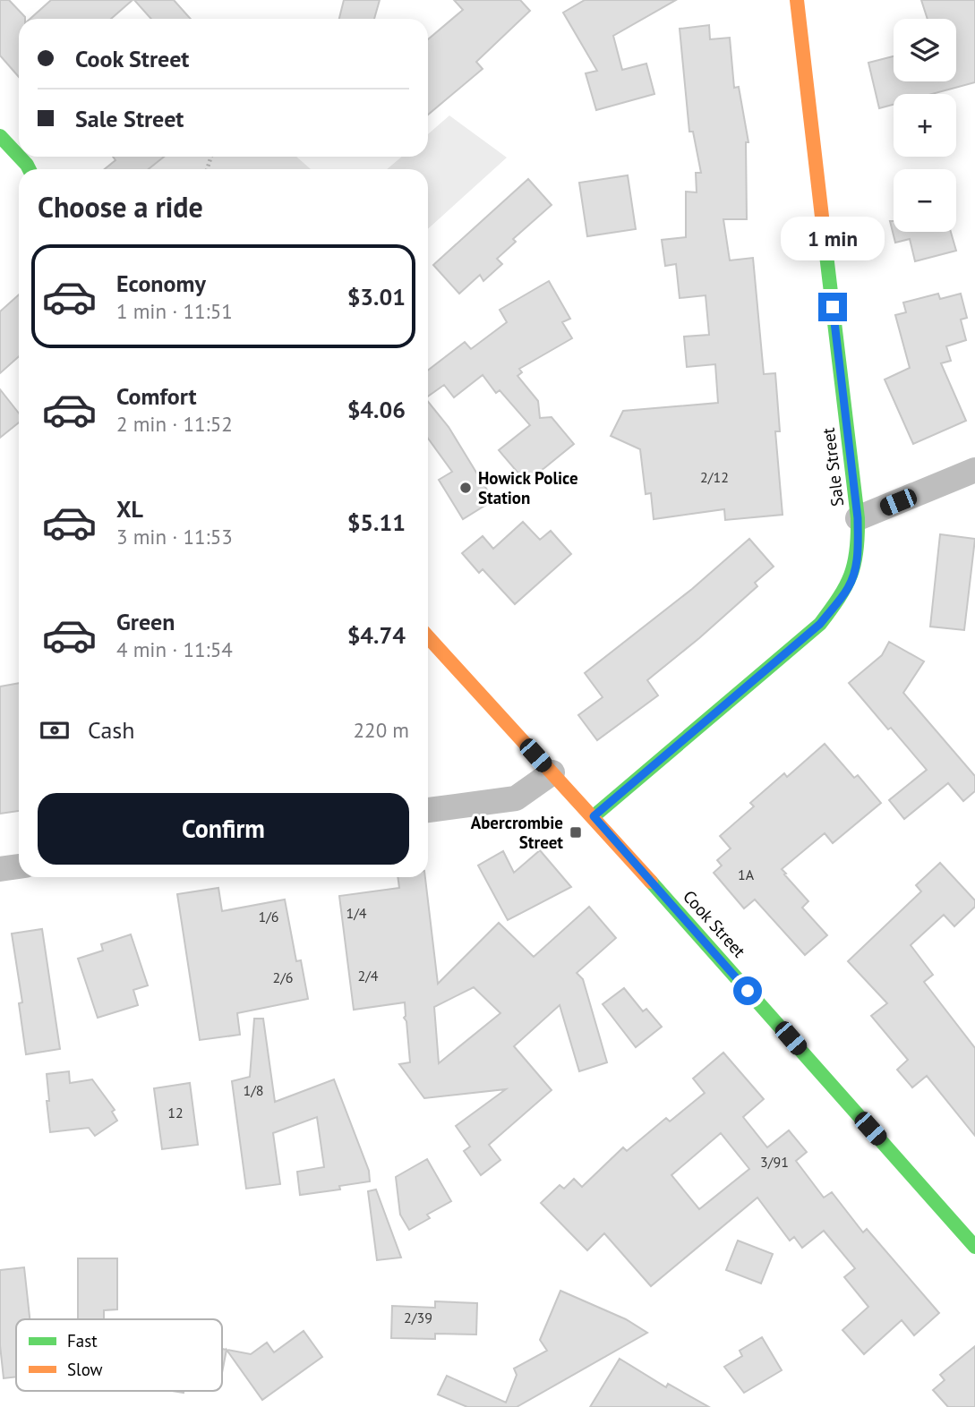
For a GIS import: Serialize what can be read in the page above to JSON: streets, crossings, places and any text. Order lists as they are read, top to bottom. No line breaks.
{"streets":{"street":["Sale Street","Cook Street"]},"crossings":[["Sale Street","Cook Street"]],"places":{"other":["Howick Police Station"],"transit":["Abercrombie Street"]},"house_numbers":["2/12","1A","1/4","1/6","2/4","2/6","1/8","12","3/91","2/39"],"legend":["Fast","Slow"],"page":{"map_buttons":["+","−"],"banner":["Cook Street","Sale Street"],"heading":"Choose a ride","bubble":"1 min","list":[{"name":"Economy","note":"1 min · 11:51","value":"$3.01"},{"name":"Comfort","note":"2 min · 11:52","value":"$4.06"},{"name":"XL","note":"3 min · 11:53","value":"$5.11"},{"name":"Green","note":"4 min · 11:54","value":"$4.74"}],"pay":["Cash","220 m"],"buttons":"Confirm"}}
